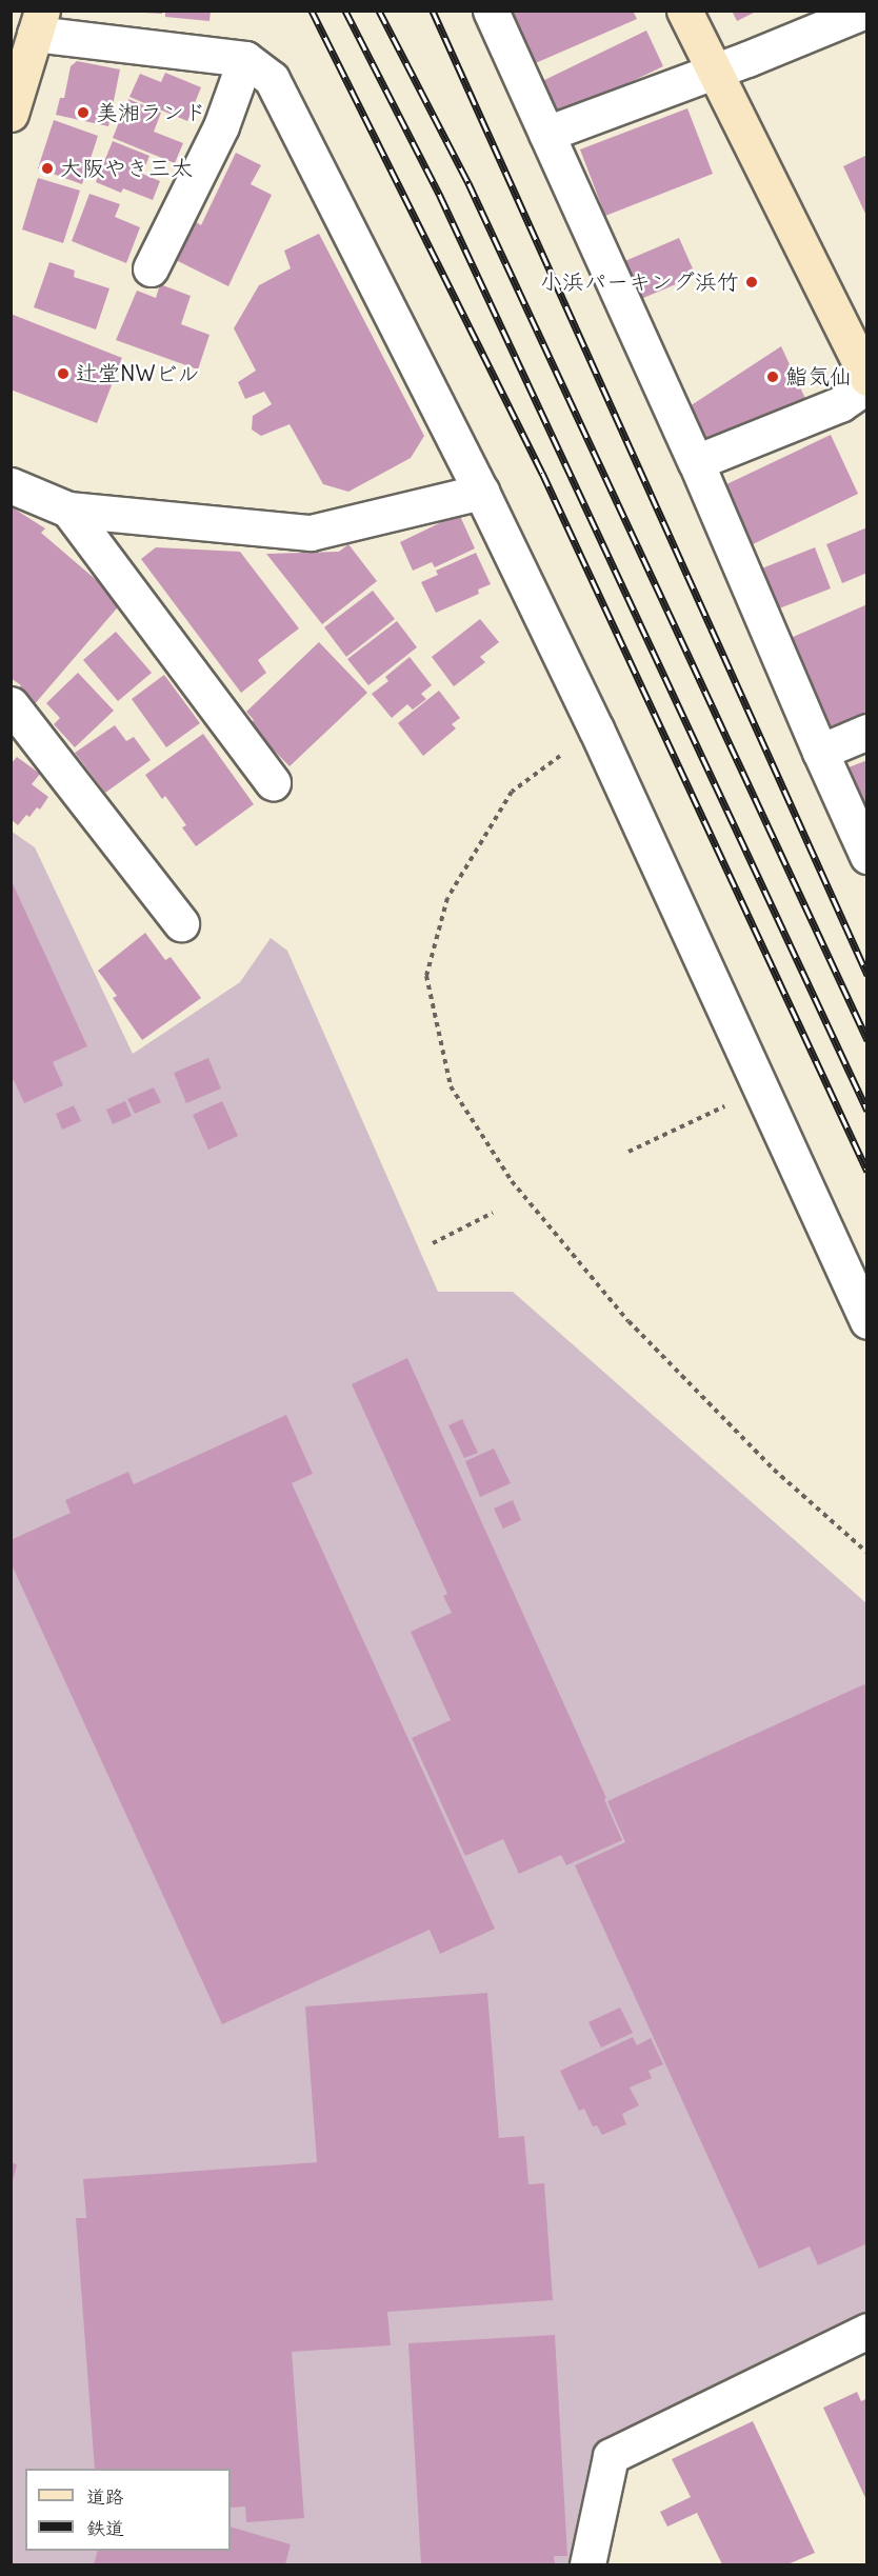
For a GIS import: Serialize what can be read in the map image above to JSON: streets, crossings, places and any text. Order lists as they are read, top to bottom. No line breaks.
{"places":["美湘ランド","大阪やき三太","小浜パーキング浜竹","辻堂NWビル","鮨気仙"],"legend":["道路","鉄道"]}
